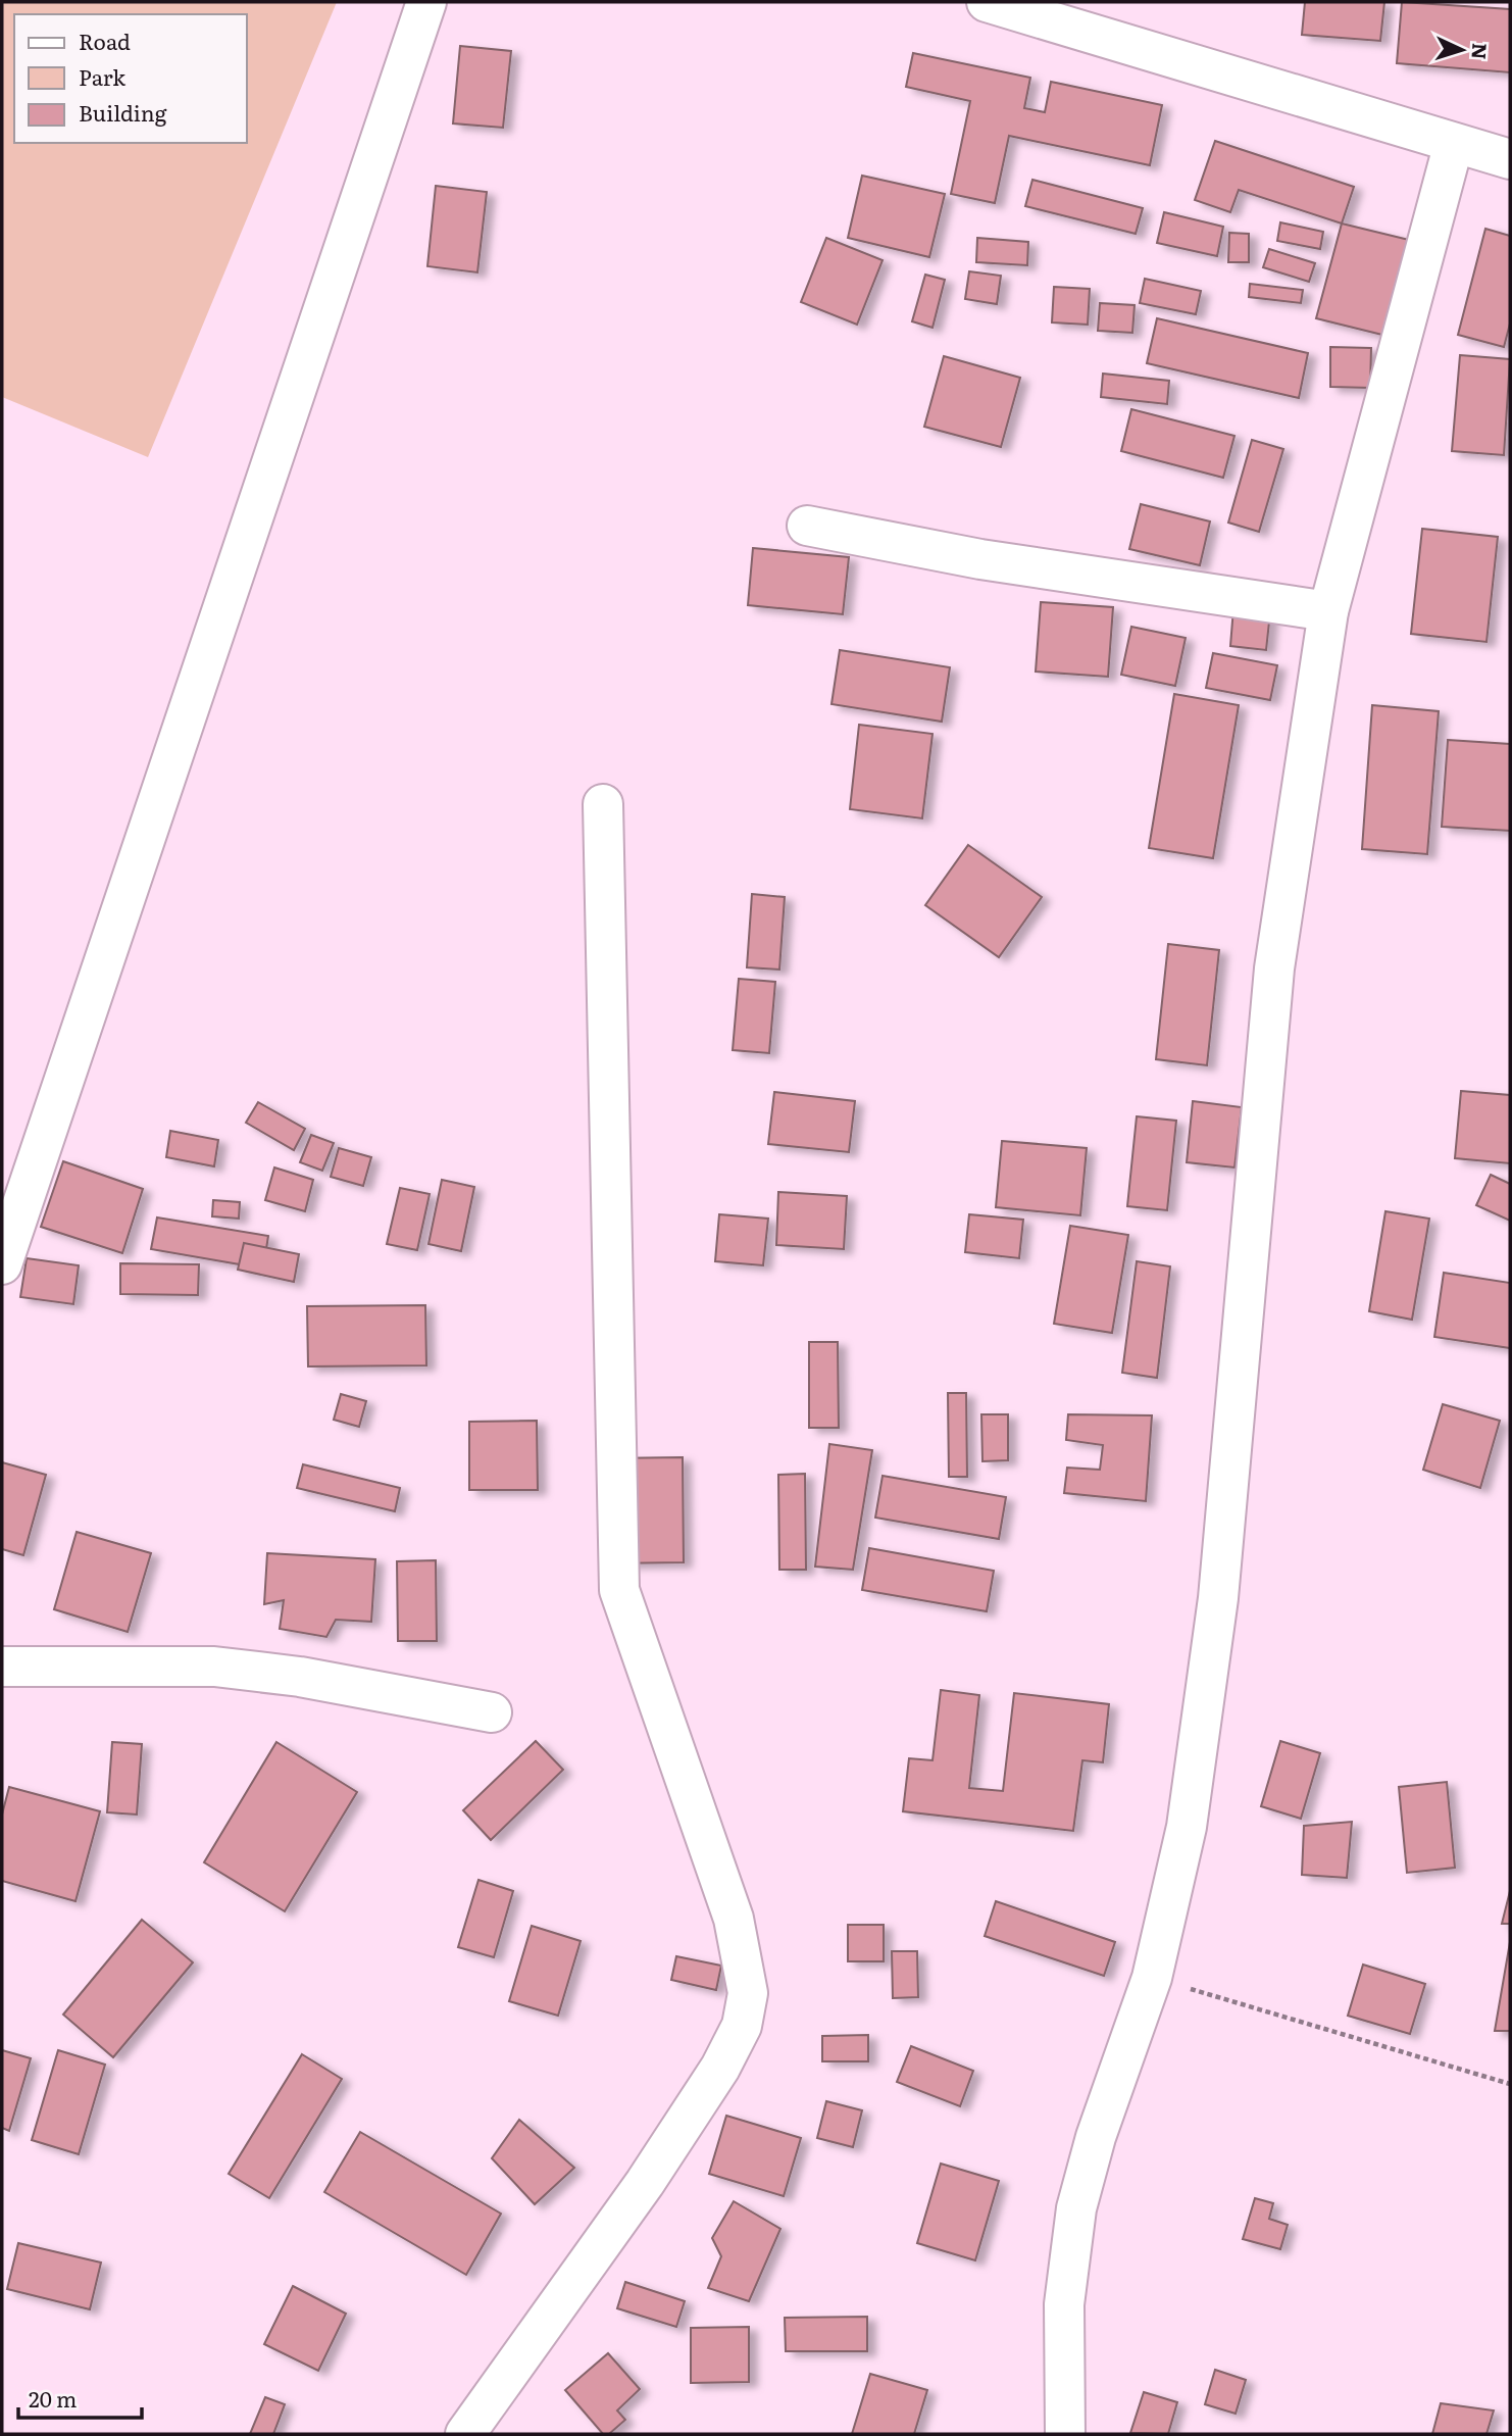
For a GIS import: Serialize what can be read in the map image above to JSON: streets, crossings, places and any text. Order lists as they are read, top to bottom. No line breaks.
{"legend":["Road","Park","Building"],"scale_bar":"20 m","north":"right"}
